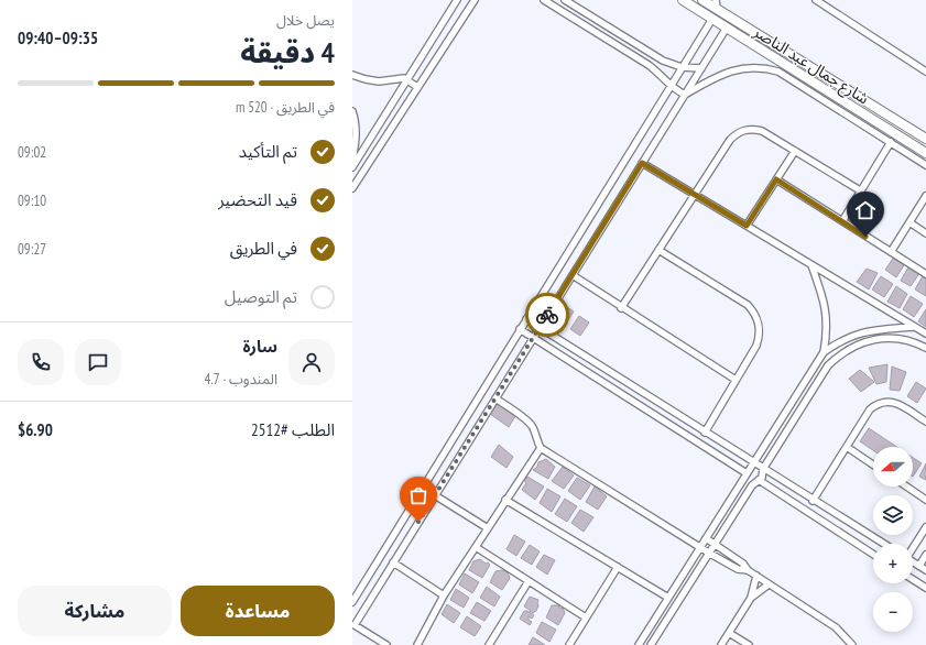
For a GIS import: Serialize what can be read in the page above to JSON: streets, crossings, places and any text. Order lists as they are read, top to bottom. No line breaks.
{"streets":{"main road":["شارع جمال عبد الناصر"]},"north":"left","page":{"heading":["4 دقيقة","يصل خلال","09:35–09:40"],"panel":["سارة","المندوب · 4.7","الطلب #2512","$6.90"],"bar":"في الطريق · 520 m","list":[["تم التأكيد","09:02"],["قيد التحضير","09:10"],["في الطريق","09:27"],"تم التوصيل"],"map_buttons":["+","−"],"buttons":["مساعدة","مشاركة"]}}
